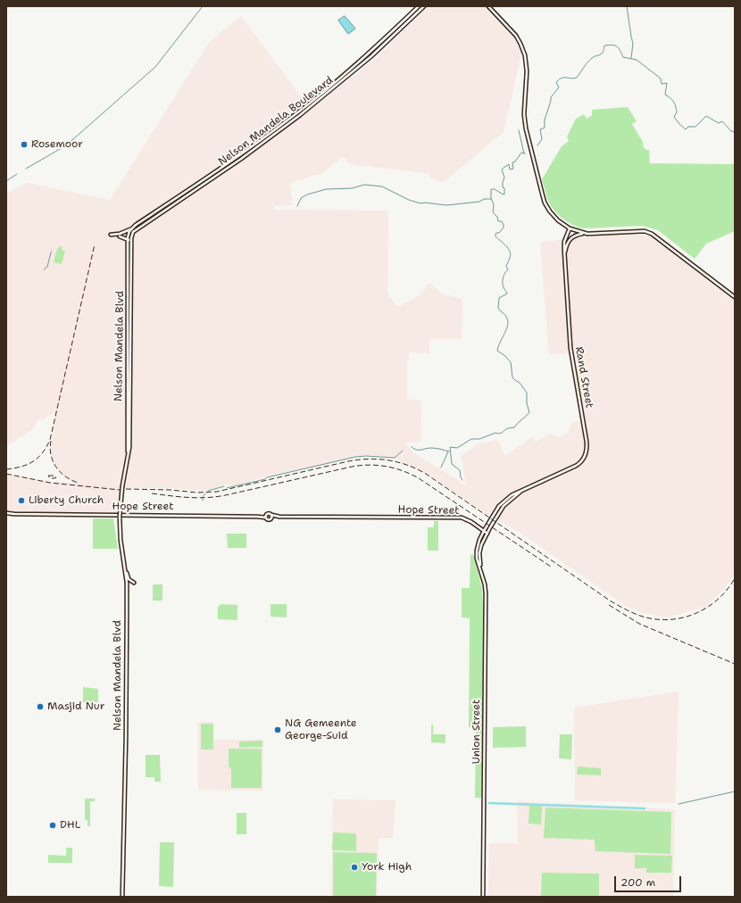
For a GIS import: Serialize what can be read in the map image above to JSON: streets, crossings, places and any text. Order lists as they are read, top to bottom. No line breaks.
{"streets":{"street":["Nelson Mandela Boulevard","Nelson Mandela Blvd","Rand Street","Hope Street","Union Street"]},"crossings":[["Nelson Mandela Boulevard","Nelson Mandela Blvd"],["Rand Street","Union Street"],["Hope Street","Union Street"]],"places":["Rosemoor","Liberty Church","Masjid Nur","NG Gemeente George-Suid","DHL","York High"],"scale_bar":"200 m"}
